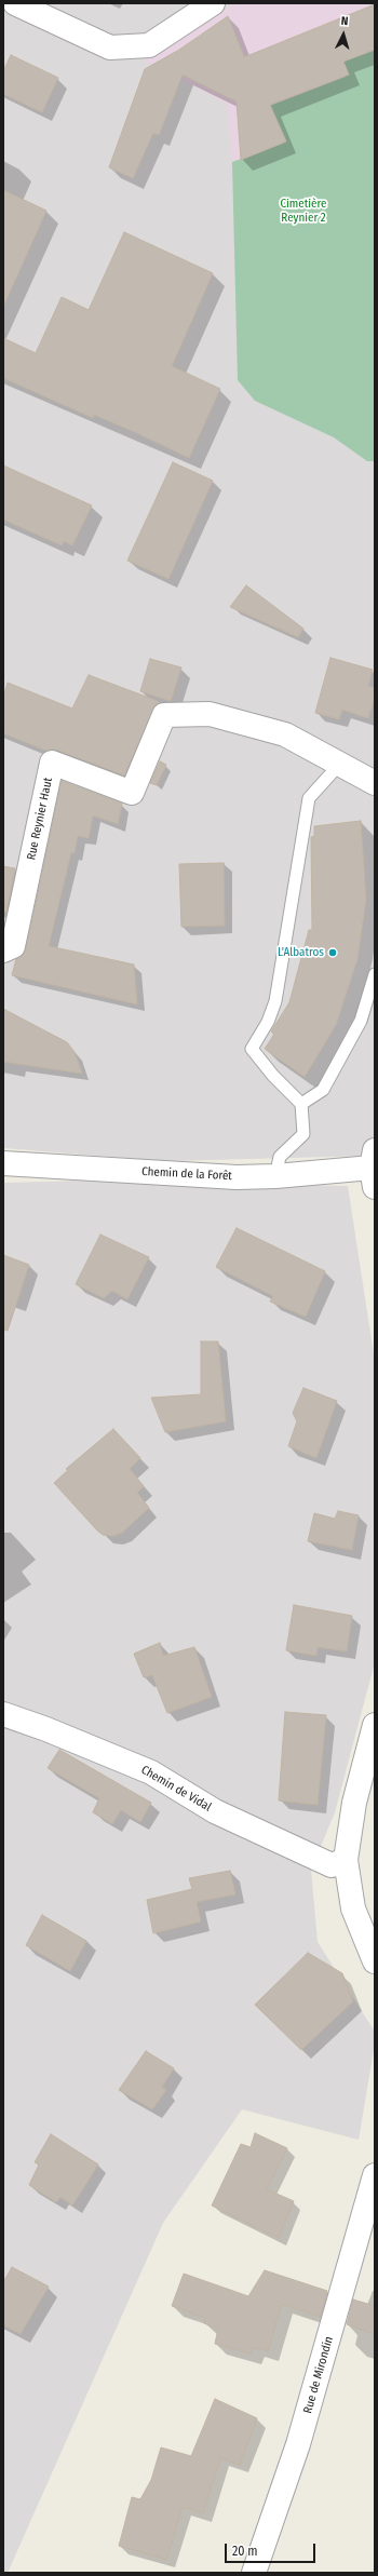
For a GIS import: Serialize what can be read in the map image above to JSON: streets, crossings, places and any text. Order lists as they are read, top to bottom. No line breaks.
{"streets":{"street":["Rue Reynier Haut","Chemin de la Forêt","Chemin de Vidal","Rue de Mirondin"]},"parks":["Cimetière Reynier 2"],"places":["L'Albatros"],"scale_bar":"20 m","north":"top"}
